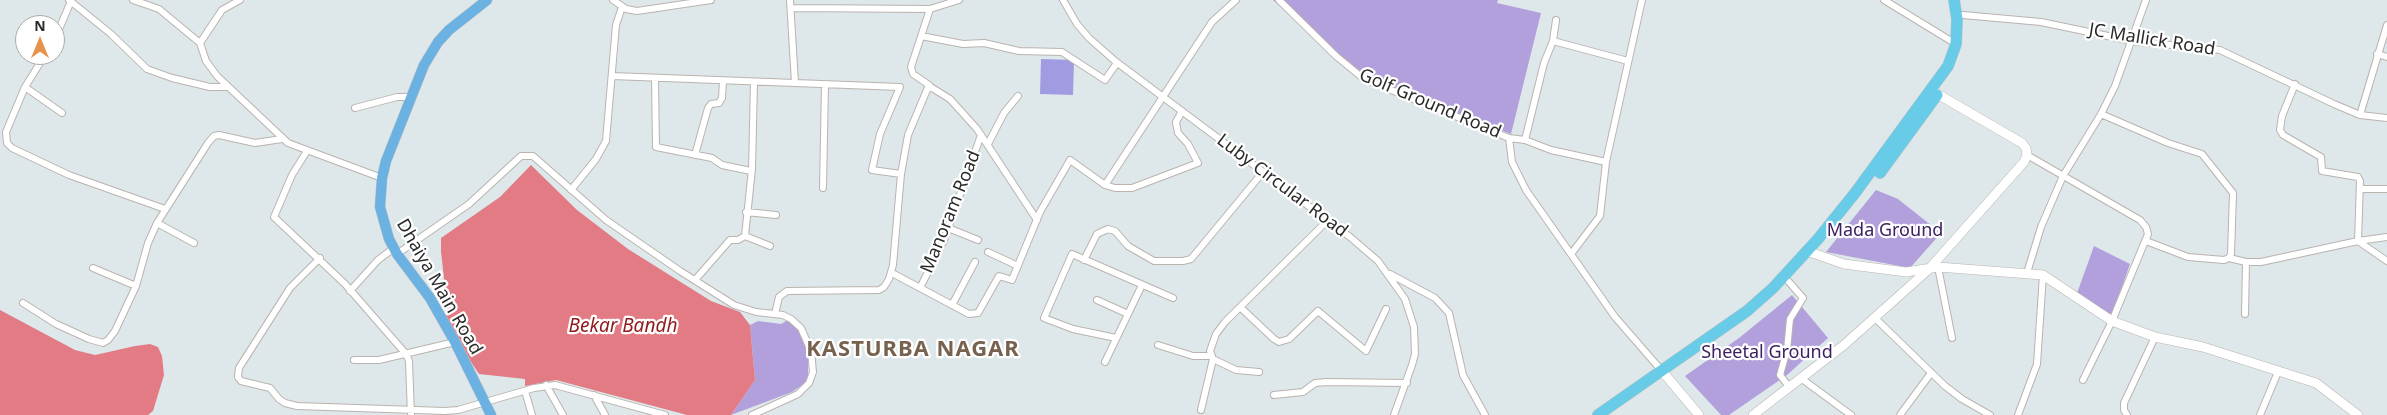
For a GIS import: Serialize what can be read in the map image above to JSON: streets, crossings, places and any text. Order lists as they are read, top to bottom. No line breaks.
{"streets":{"main road":["Dhaiya Main Road"],"street":["JC Mallick Road","Golf Ground Road","Luby Circular Road","Manoram Road"]},"districts":["KASTURBA NAGAR"],"water":["Bekar Bandh"],"parks":["Mada Ground","Sheetal Ground"],"north":"top"}
